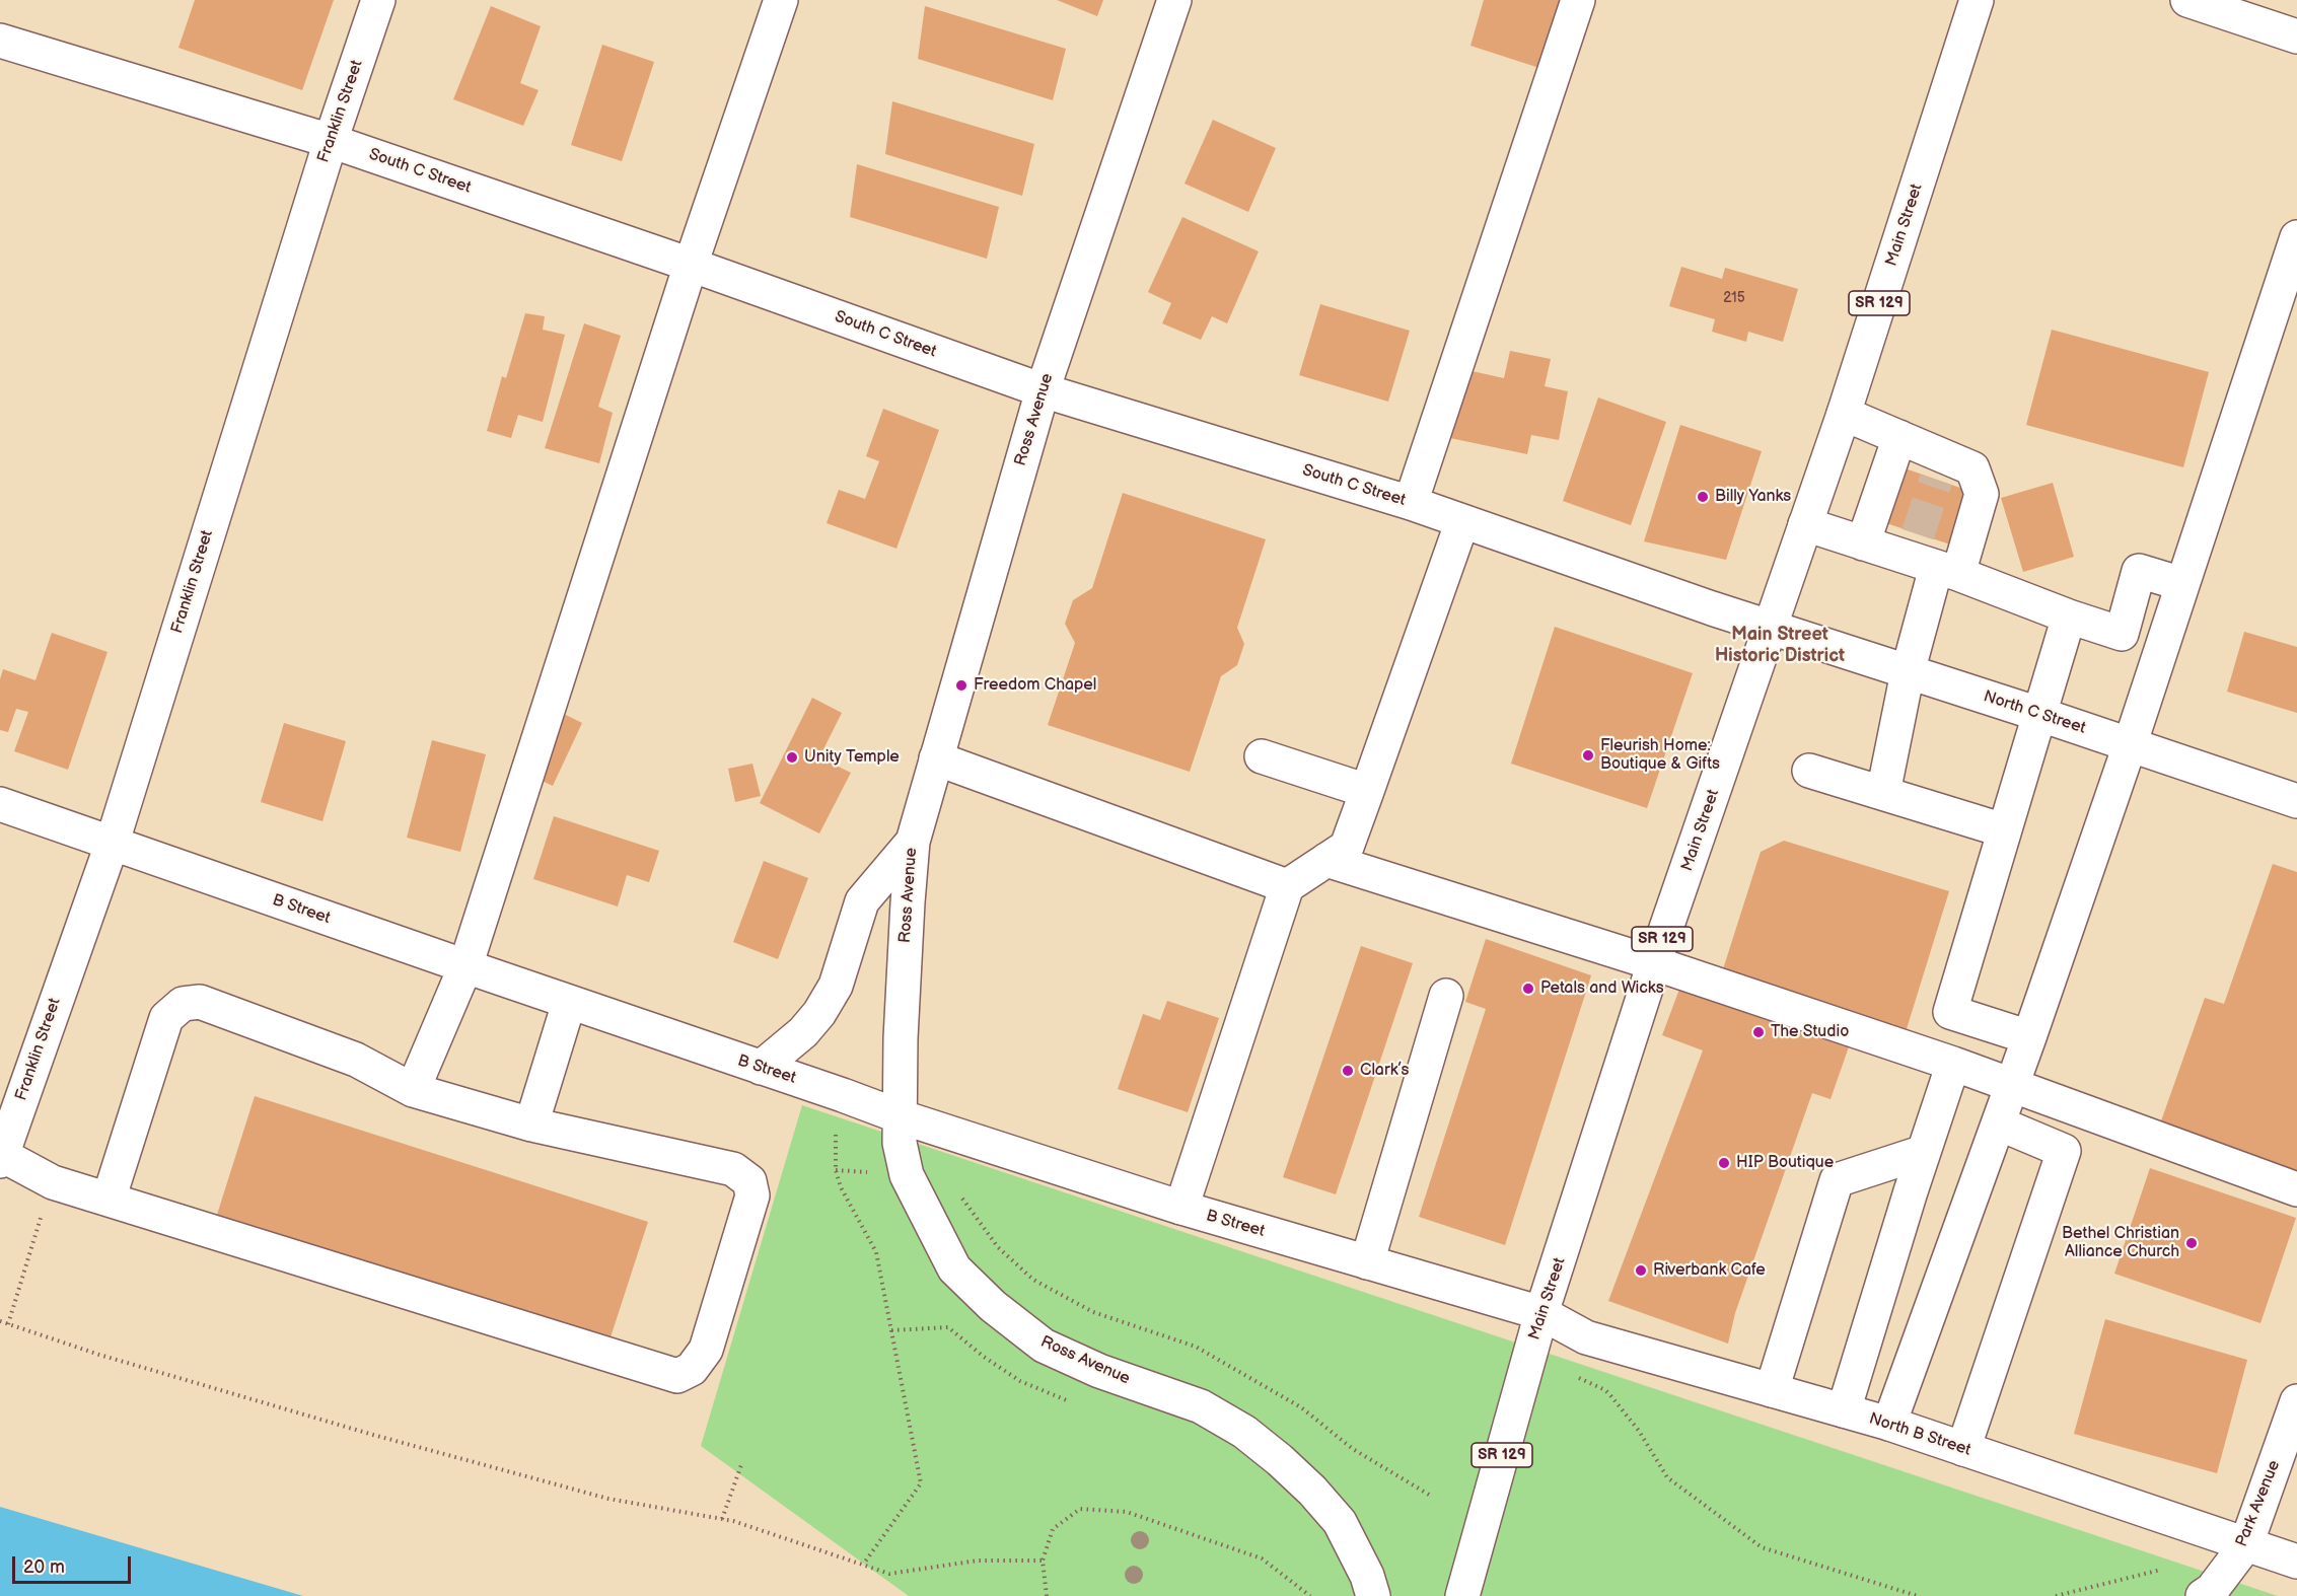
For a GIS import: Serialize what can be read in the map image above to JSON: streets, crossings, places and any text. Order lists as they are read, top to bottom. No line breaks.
{"streets":{"main road":["Franklin Street","South C Street","Main Street","SR 129","Ross Avenue","North C Street","B Street","North B Street","Park Avenue"]},"crossings":[["Franklin Street","South C Street"],["Franklin Street","B Street"],["South C Street","Main Street"],["South C Street","Ross Avenue"],["South C Street","North C Street"],["Main Street","North C Street"],["Main Street","B Street"],["Main Street","North B Street"],["Ross Avenue","B Street"],["B Street","North B Street"],["North B Street","Park Avenue"]],"districts":["Main Street Historic District"],"places":["Billy Yanks","Freedom Chapel","Fleurish Home: Boutique & Gifts","Unity Temple","Petals and Wicks","The Studio","Clark’s","HIP Boutique","Bethel Christian Alliance Church","Riverbank Cafe"],"house_numbers":["215"],"scale_bar":"20 m"}
